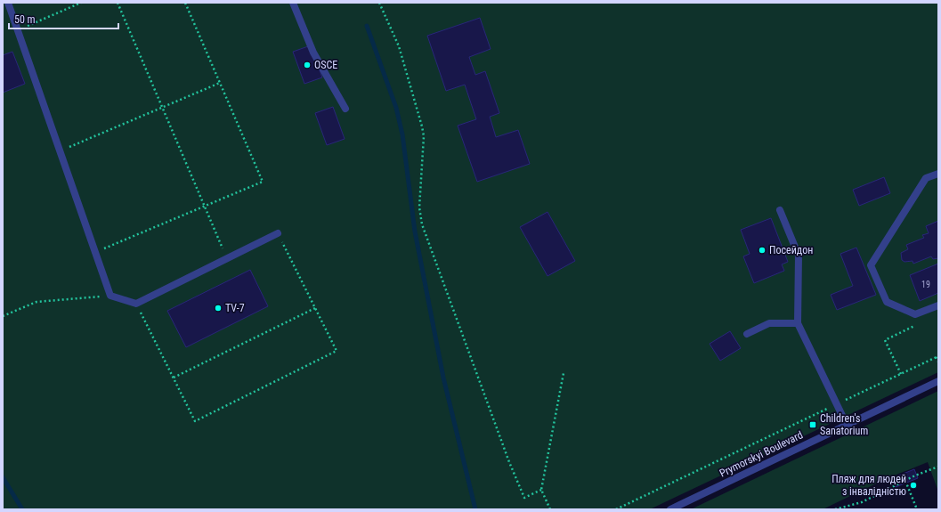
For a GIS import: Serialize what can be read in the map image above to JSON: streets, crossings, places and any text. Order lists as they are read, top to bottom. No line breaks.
{"streets":{"street":["Prymorskyi Boulevard"]},"places":{"other":["OSCE","Посейдон","TV-7","Пляж для людей з інвалідністю"],"transit":["Children's Sanatorium"]},"house_numbers":["19"],"scale_bar":"50 m"}
